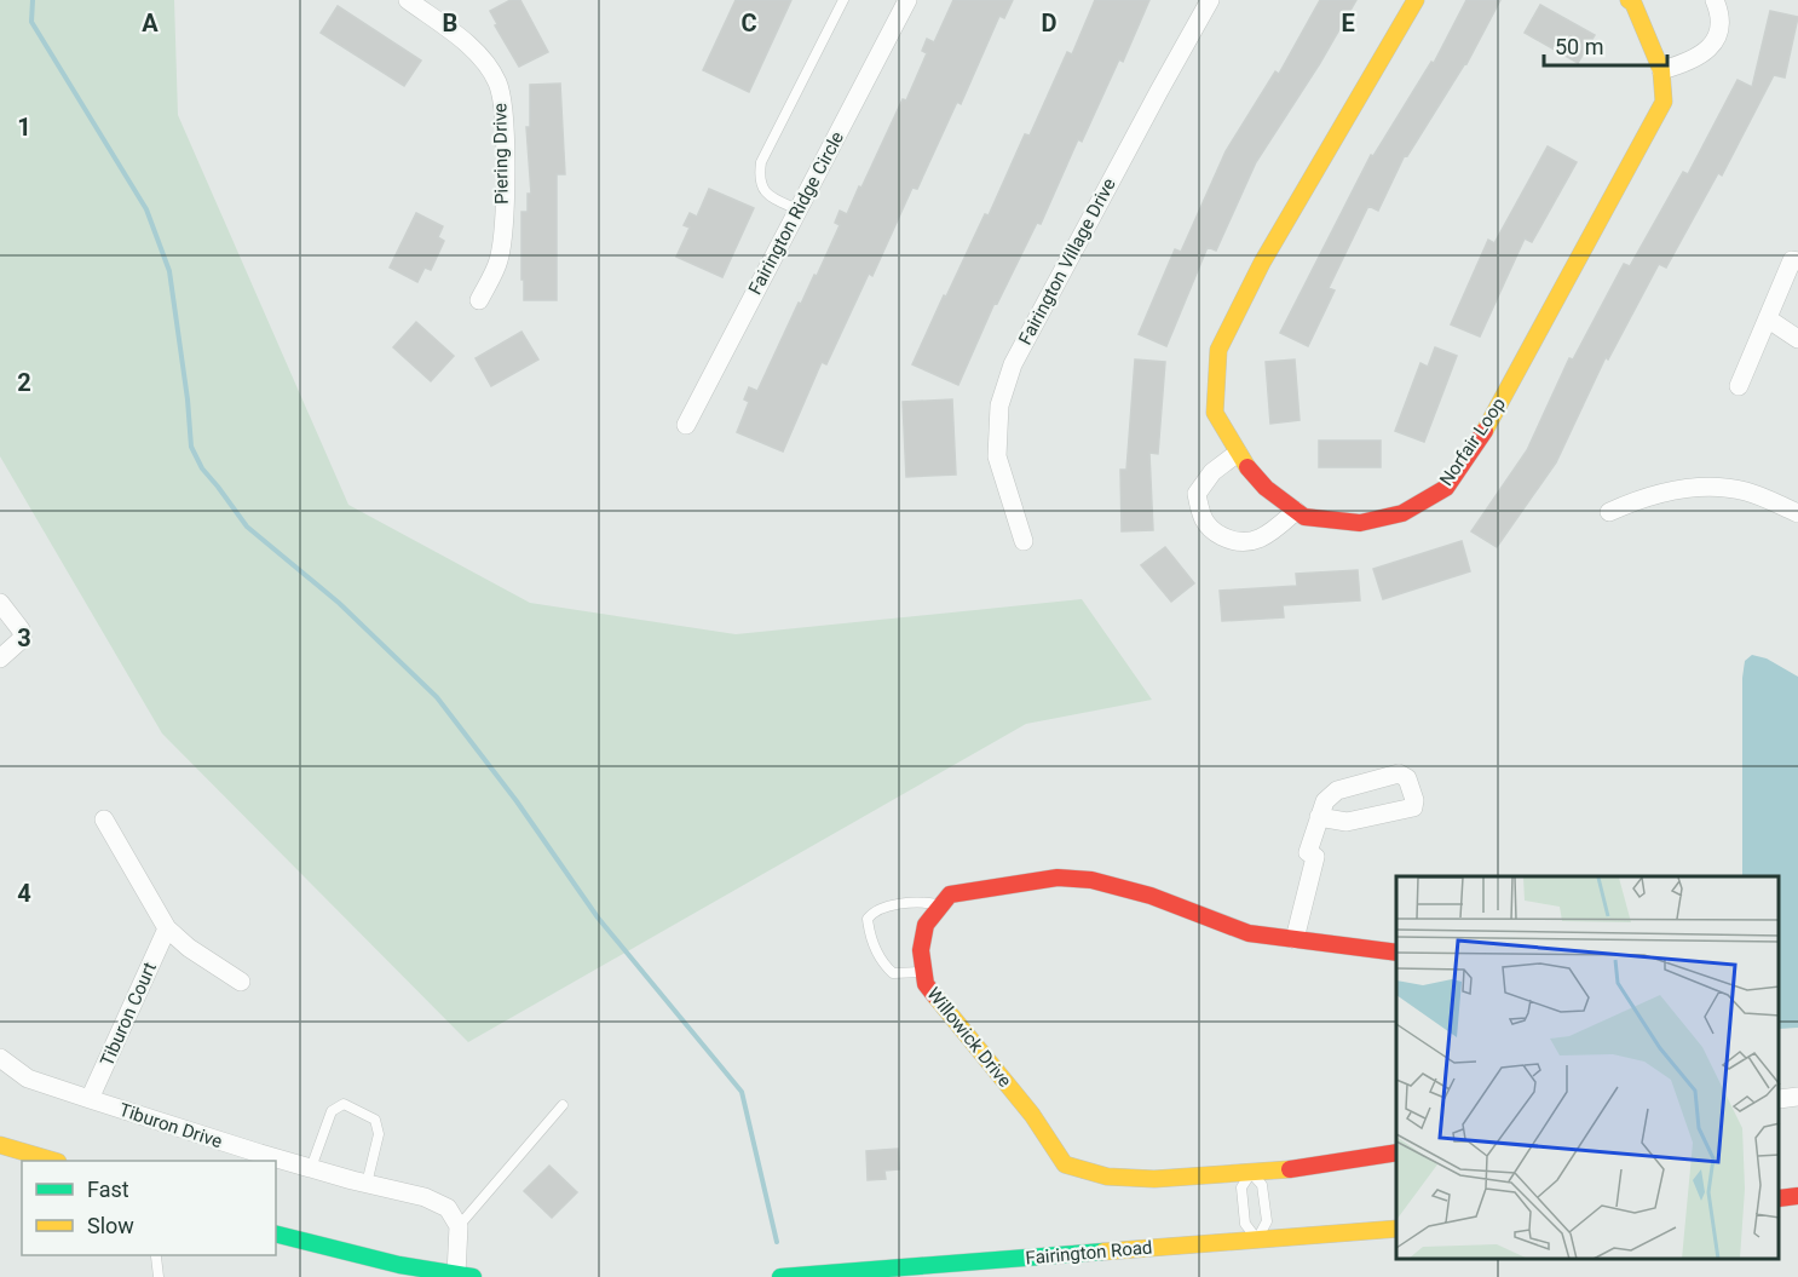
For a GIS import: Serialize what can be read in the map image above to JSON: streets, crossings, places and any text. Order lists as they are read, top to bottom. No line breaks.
{"streets":{"street":["Piering Drive","Fairington Ridge Circle","Fairington Village Drive","Norfair Loop","Tiburon Court","Willowick Drive","Tiburon Drive","Fairington Road"]},"crossings":[["Tiburon Court","Tiburon Drive"]],"legend":["Fast","Slow"],"scale_bar":"50 m","grid":{"columns":["A","B","C","D","E"],"rows":["1","2","3","4"]}}
